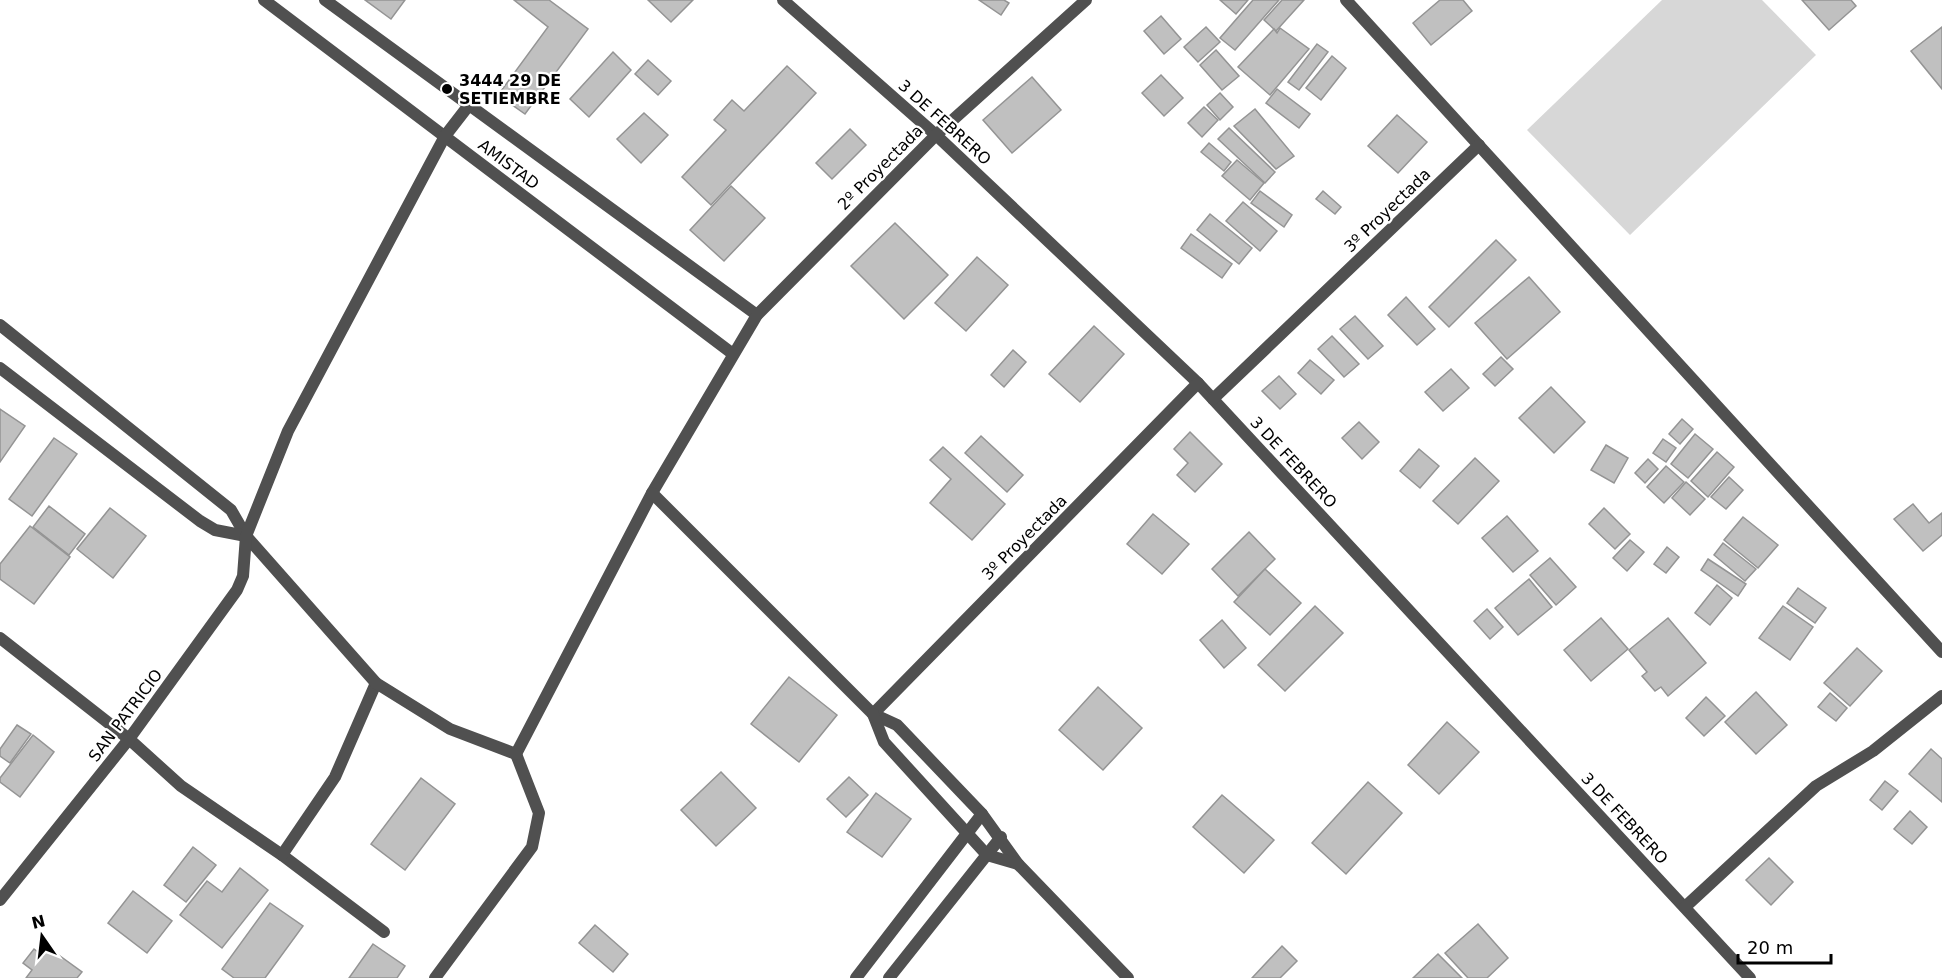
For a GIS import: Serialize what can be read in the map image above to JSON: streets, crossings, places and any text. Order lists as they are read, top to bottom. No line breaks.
{"streets":{"street":["3 DE FEBRERO","AMISTAD","2º Proyectada","3º Proyectada","SAN PATRICIO"]},"crossings":[["3 DE FEBRERO","2º Proyectada"],["3 DE FEBRERO","3º Proyectada"],["AMISTAD","2º Proyectada"],["AMISTAD","SAN PATRICIO"]],"places":["3444 29 DE SETIEMBRE"],"scale_bar":"20 m","north":"top"}
